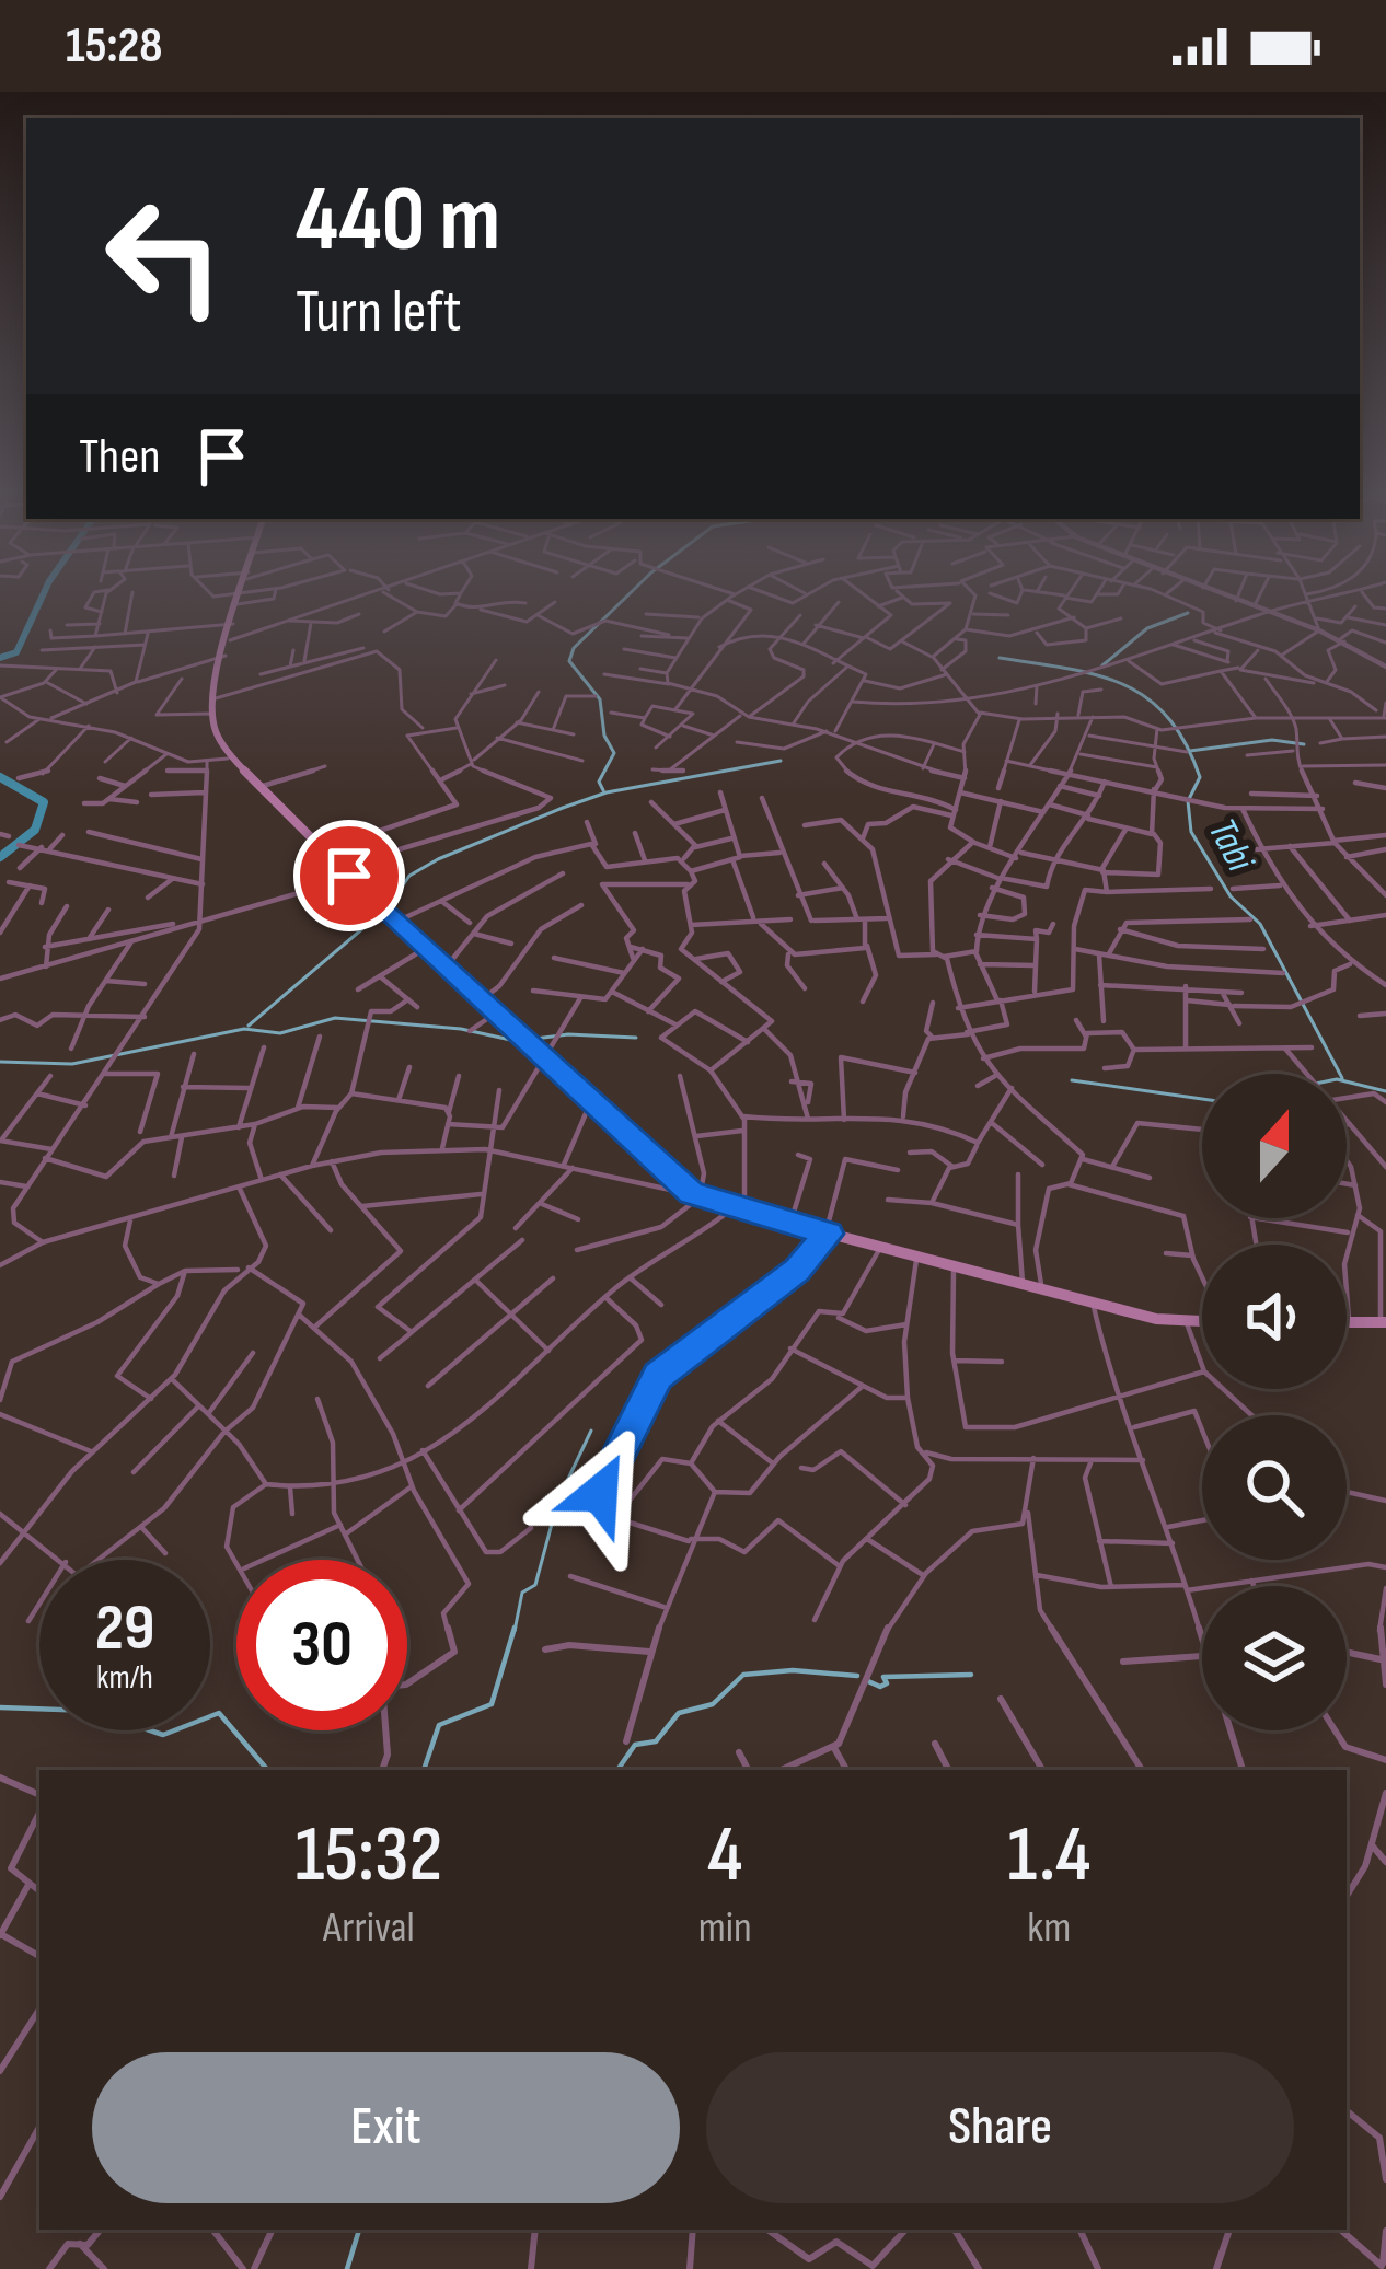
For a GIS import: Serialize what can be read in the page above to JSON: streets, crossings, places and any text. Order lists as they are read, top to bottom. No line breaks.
{"water":["Tabi"],"north":"top","page":{"status":"15:28","turn":["440 m","Turn left"],"then":"Then","speed":"29 km/h","limit":"30","eta":["15:32","Arrival","4","min","1.4","km"],"buttons":["Exit","Share"]}}
